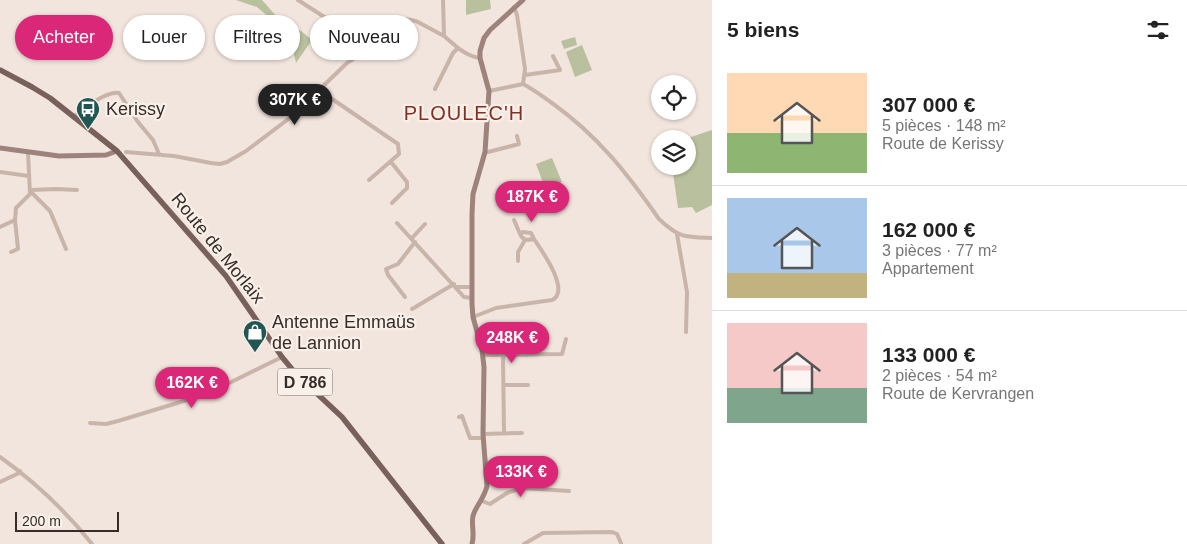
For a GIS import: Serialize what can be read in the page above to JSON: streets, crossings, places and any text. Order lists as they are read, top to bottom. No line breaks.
{"streets":{"main road":["Route de Morlaix","D 786"]},"districts":["PLOULEC'H"],"places":{"bus stop":["Kerissy"],"shop":["Antenne Emmaüs de Lannion"]},"scale_bar":"200 m","page":{"heading":"5 biens","chip":["Acheter","Louer","Filtres","Nouveau"],"list":[{"name":"307 000 €","note":"5 pièces · 148 m² · Route de Kerissy"},{"name":"162 000 €","note":"3 pièces · 77 m² · Appartement"},{"name":"133 000 €","note":"2 pièces · 54 m² · Route de Kervrangen"}],"price":["307K €","187K €","248K €","162K €","133K €"],"scale":"200 m"}}
